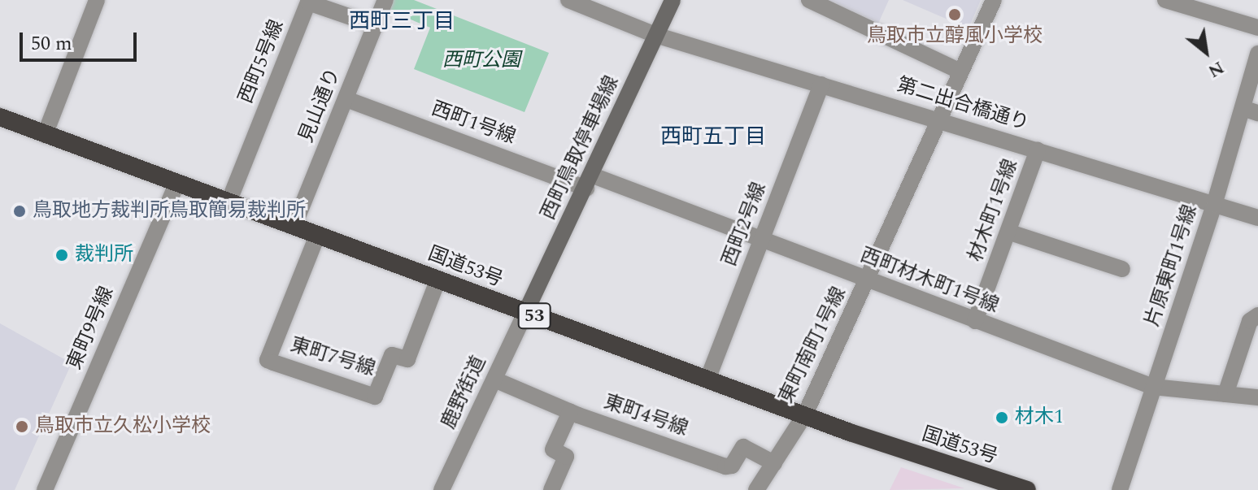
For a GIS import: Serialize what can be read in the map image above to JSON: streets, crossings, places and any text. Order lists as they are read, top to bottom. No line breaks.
{"streets":{"highway":["国道53号","53"],"main road":["西町鳥取停車場線"],"street":["西町5号線","第二出合橋通り","見山通り","西町1号線","材木町1号線","西町2号線","片原東町1号線","西町材木町1号線","東町9号線","東町南町1号線","東町7号線","鹿野街道","東町4号線"]},"crossings":[["西町5号線","見山通り"],["西町5号線","国道53号"],["第二出合橋通り","西町鳥取停車場線"],["第二出合橋通り","材木町1号線"],["第二出合橋通り","西町2号線"],["第二出合橋通り","片原東町1号線"],["第二出合橋通り","東町南町1号線"],["見山通り","西町1号線"],["見山通り","国道53号"],["西町1号線","西町鳥取停車場線"],["西町1号線","西町材木町1号線"],["西町鳥取停車場線","国道53号"],["西町鳥取停車場線","西町材木町1号線"],["西町鳥取停車場線","鹿野街道"],["材木町1号線","西町材木町1号線"],["西町2号線","国道53号"],["西町2号線","西町材木町1号線"],["片原東町1号線","西町材木町1号線"],["国道53号","東町9号線"],["国道53号","東町南町1号線"],["国道53号","東町7号線"],["国道53号","鹿野街道"],["西町材木町1号線","東町南町1号線"],["東町南町1号線","東町4号線"],["鹿野街道","東町4号線"]],"districts":["西町三丁目","西町五丁目"],"parks":["西町公園"],"places":["鳥取市立醇風小学校","鳥取地方裁判所鳥取簡易裁判所","裁判所","材木1","鳥取市立久松小学校"],"scale_bar":"50 m","north":"bottom right"}
